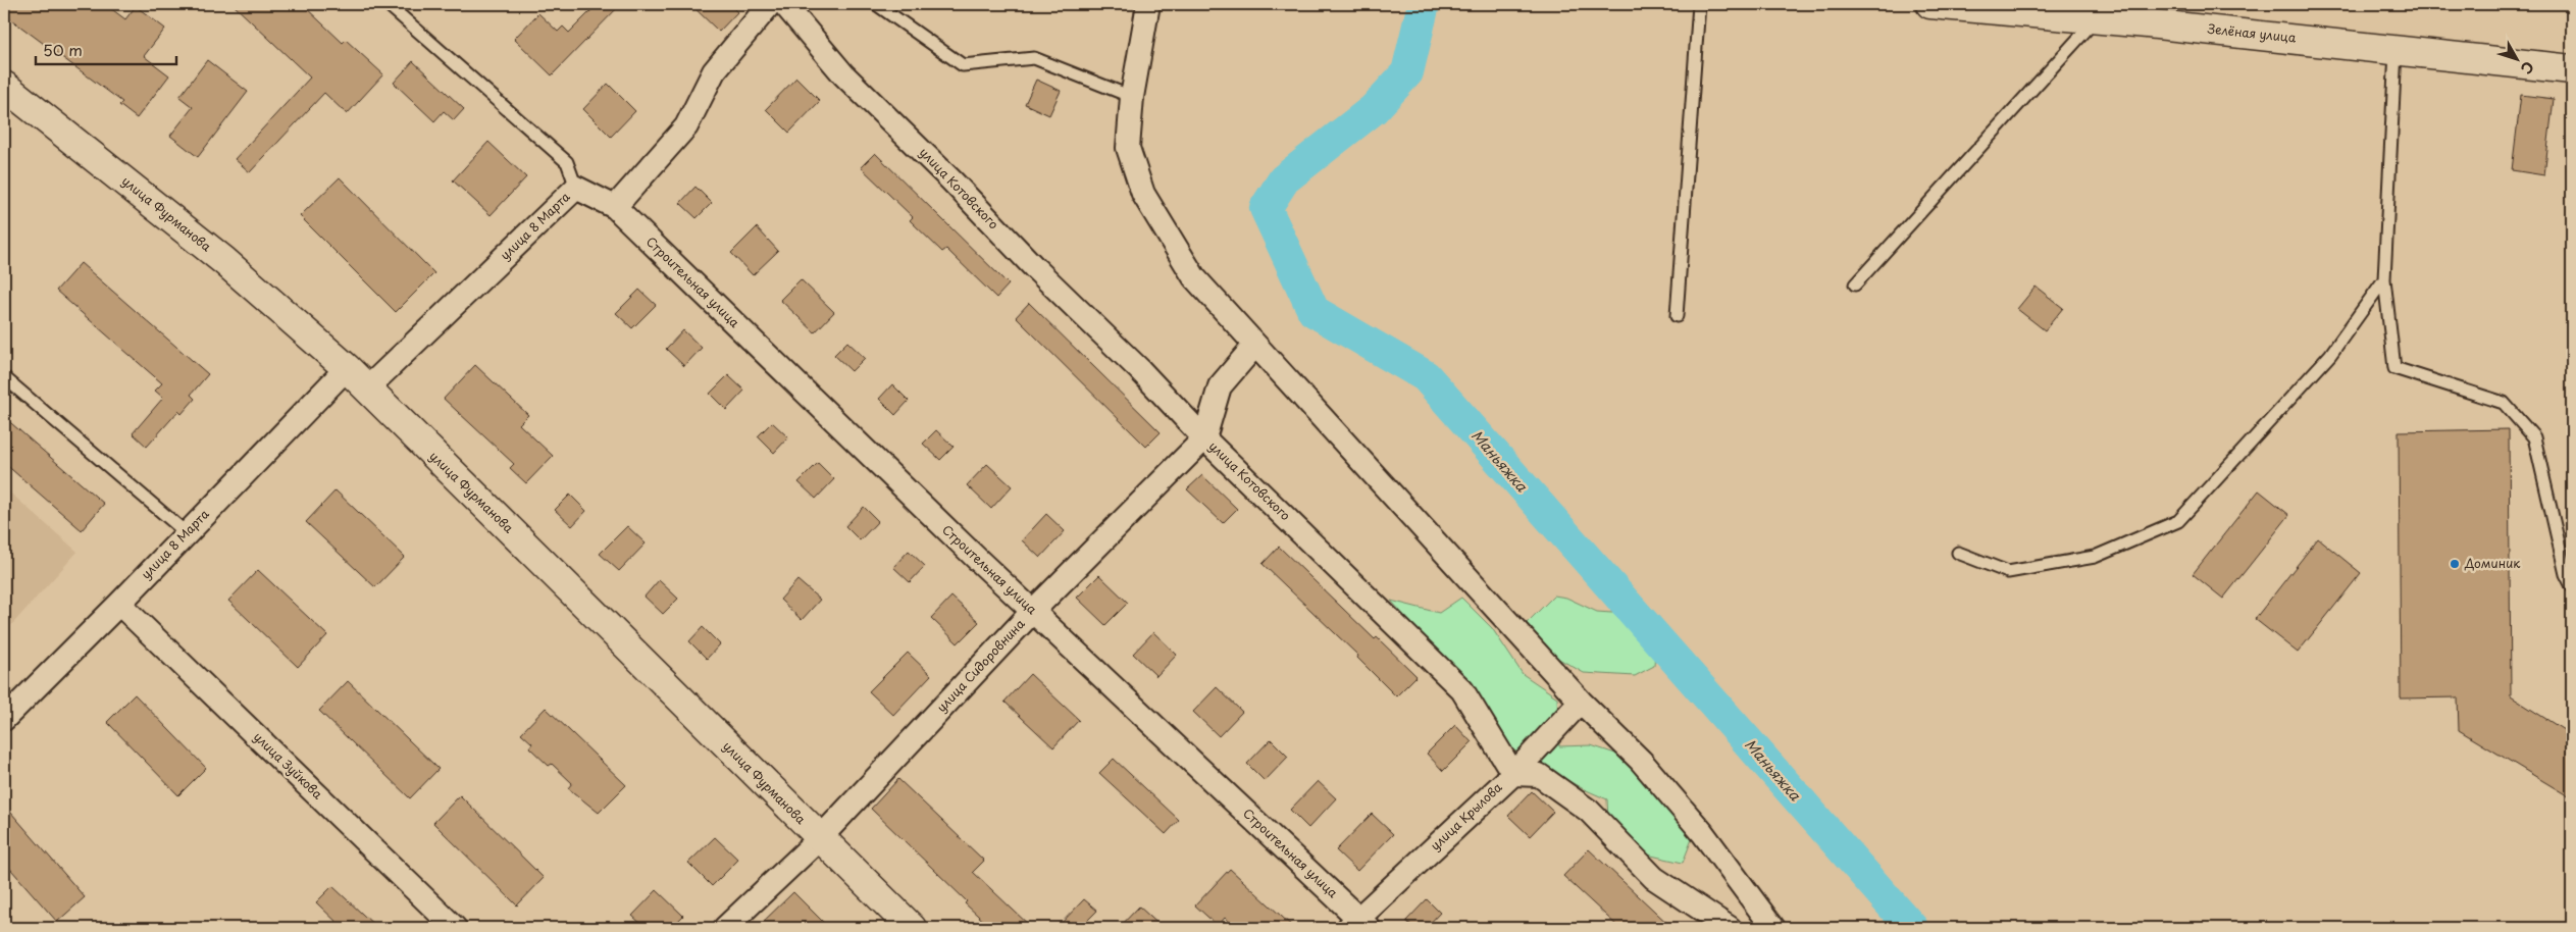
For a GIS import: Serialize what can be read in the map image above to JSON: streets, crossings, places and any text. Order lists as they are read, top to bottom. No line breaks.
{"streets":{"main road":["Зелёная улица","улица Фурманова"],"street":["улица Котовского","улица 8 Марта","Строительная улица","улица Сидоровнина","улица Зуйкова","улица Крылова"]},"crossings":[["улица Котовского","улица Сидоровнина"],["улица Котовского","улица Крылова"],["улица Фурманова","улица 8 Марта"],["улица Фурманова","улица Сидоровнина"],["улица 8 Марта","Строительная улица"],["улица 8 Марта","улица Зуйкова"],["Строительная улица","улица Сидоровнина"],["Строительная улица","улица Крылова"]],"water":["Маньяжка"],"places":["Доминик"],"scale_bar":"50 m","north":"bottom right"}
